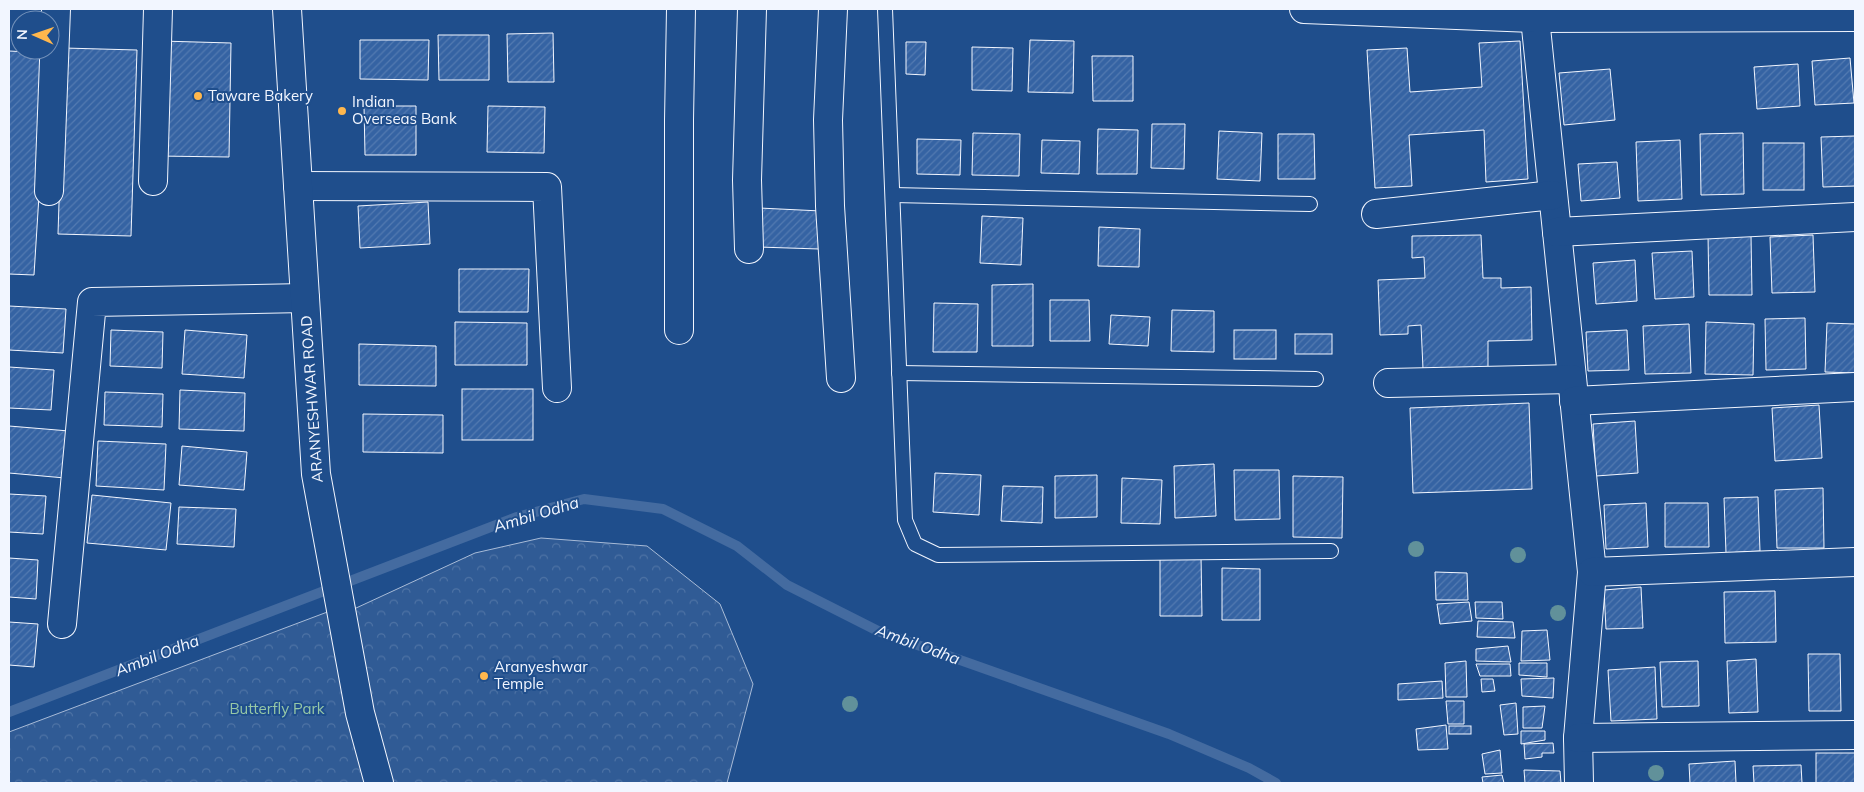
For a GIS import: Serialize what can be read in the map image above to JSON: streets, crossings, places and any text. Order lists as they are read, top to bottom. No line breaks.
{"streets":{"street":["ARANYESHWAR ROAD"]},"water":["Ambil Odha"],"parks":["Butterfly Park"],"places":["Taware Bakery","Indian Overseas Bank","Aranyeshwar Temple"],"north":"left"}
